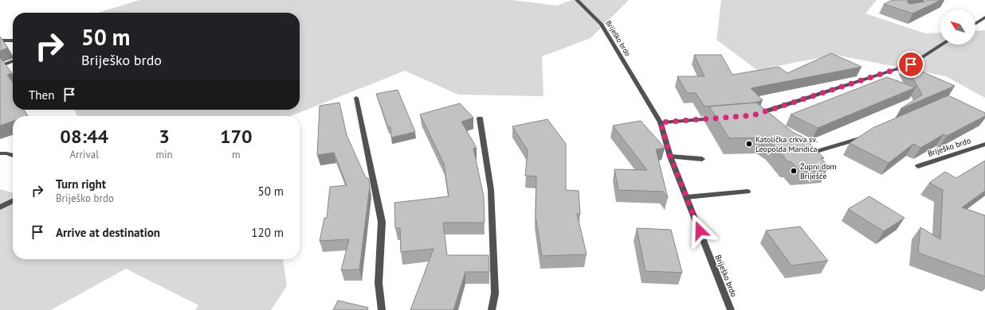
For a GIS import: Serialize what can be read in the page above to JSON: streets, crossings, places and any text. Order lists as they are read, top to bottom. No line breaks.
{"streets":{"street":["Briješko brdo"]},"places":["Katolička crkva sv. Leopolda Mandića","Župni dom Briješće"],"north":"top left","page":{"turn":["50 m","Briješko brdo"],"then":"Then","eta":["08:44","Arrival","3","min","170","m"],"list":[{"name":"Turn right","note":"Briješko brdo","value":"50 m"},{"name":"Arrive at destination","value":"120 m"}]}}
